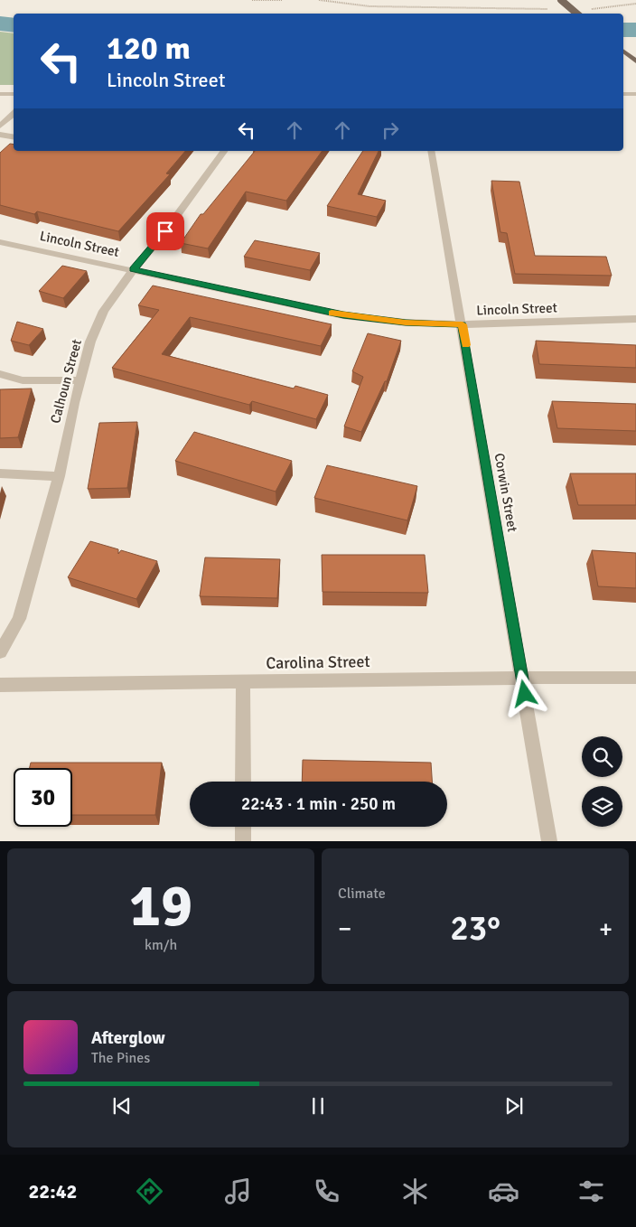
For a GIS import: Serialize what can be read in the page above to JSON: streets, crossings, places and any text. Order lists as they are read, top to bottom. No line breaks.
{"streets":{"street":["Lincoln Street","Calhoun Street","Corwin Street","Carolina Street"]},"crossings":[["Lincoln Street","Calhoun Street"],["Lincoln Street","Corwin Street"],["Corwin Street","Carolina Street"]],"page":{"turn":["120 m","Lincoln Street"],"limit":"30","trip":"22:43 · 1 min · 250 m","tile":[["19","km/h"],"Climate"],"heat":["−","23°","+"],"song":["Afterglow","The Pines"],"tabs":"22:42"}}
